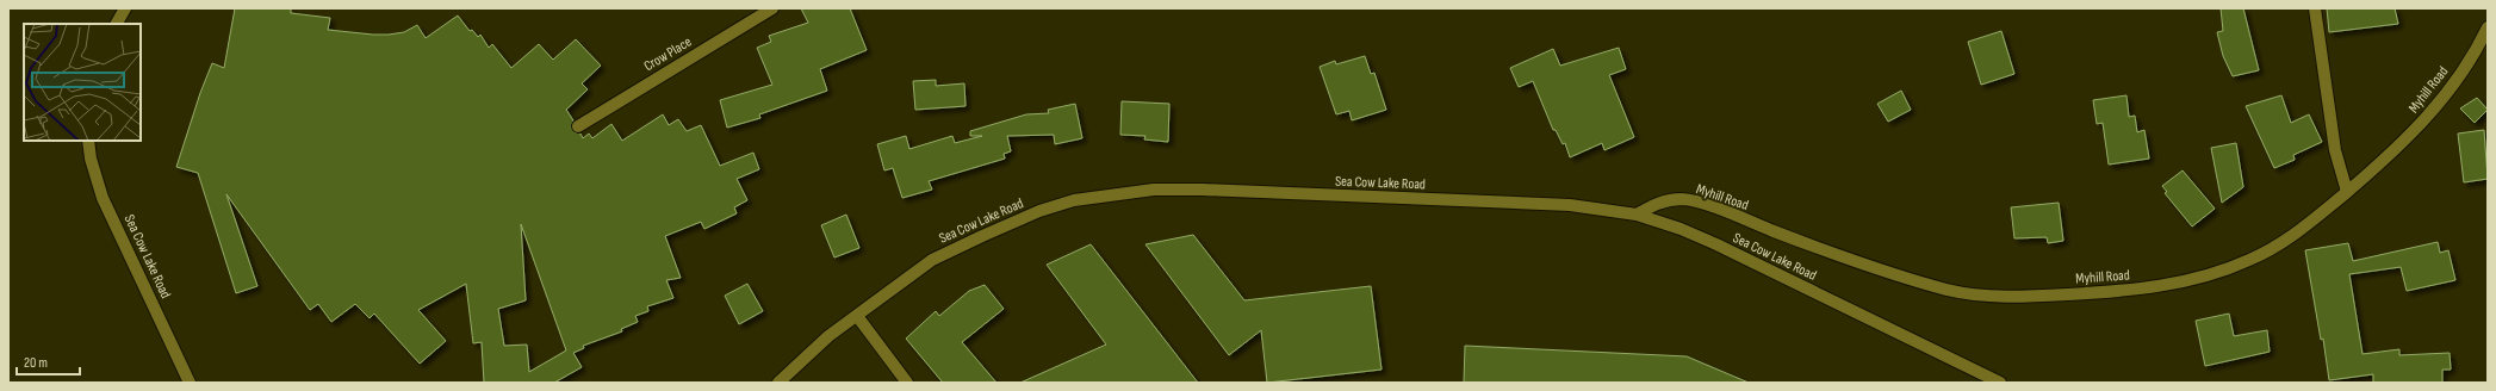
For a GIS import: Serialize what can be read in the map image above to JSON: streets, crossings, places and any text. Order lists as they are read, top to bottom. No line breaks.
{"streets":{"street":["Crow Place","Myhill Road","Sea Cow Lake Road"]},"crossings":[["Myhill Road","Sea Cow Lake Road"]],"scale_bar":"20 m"}
